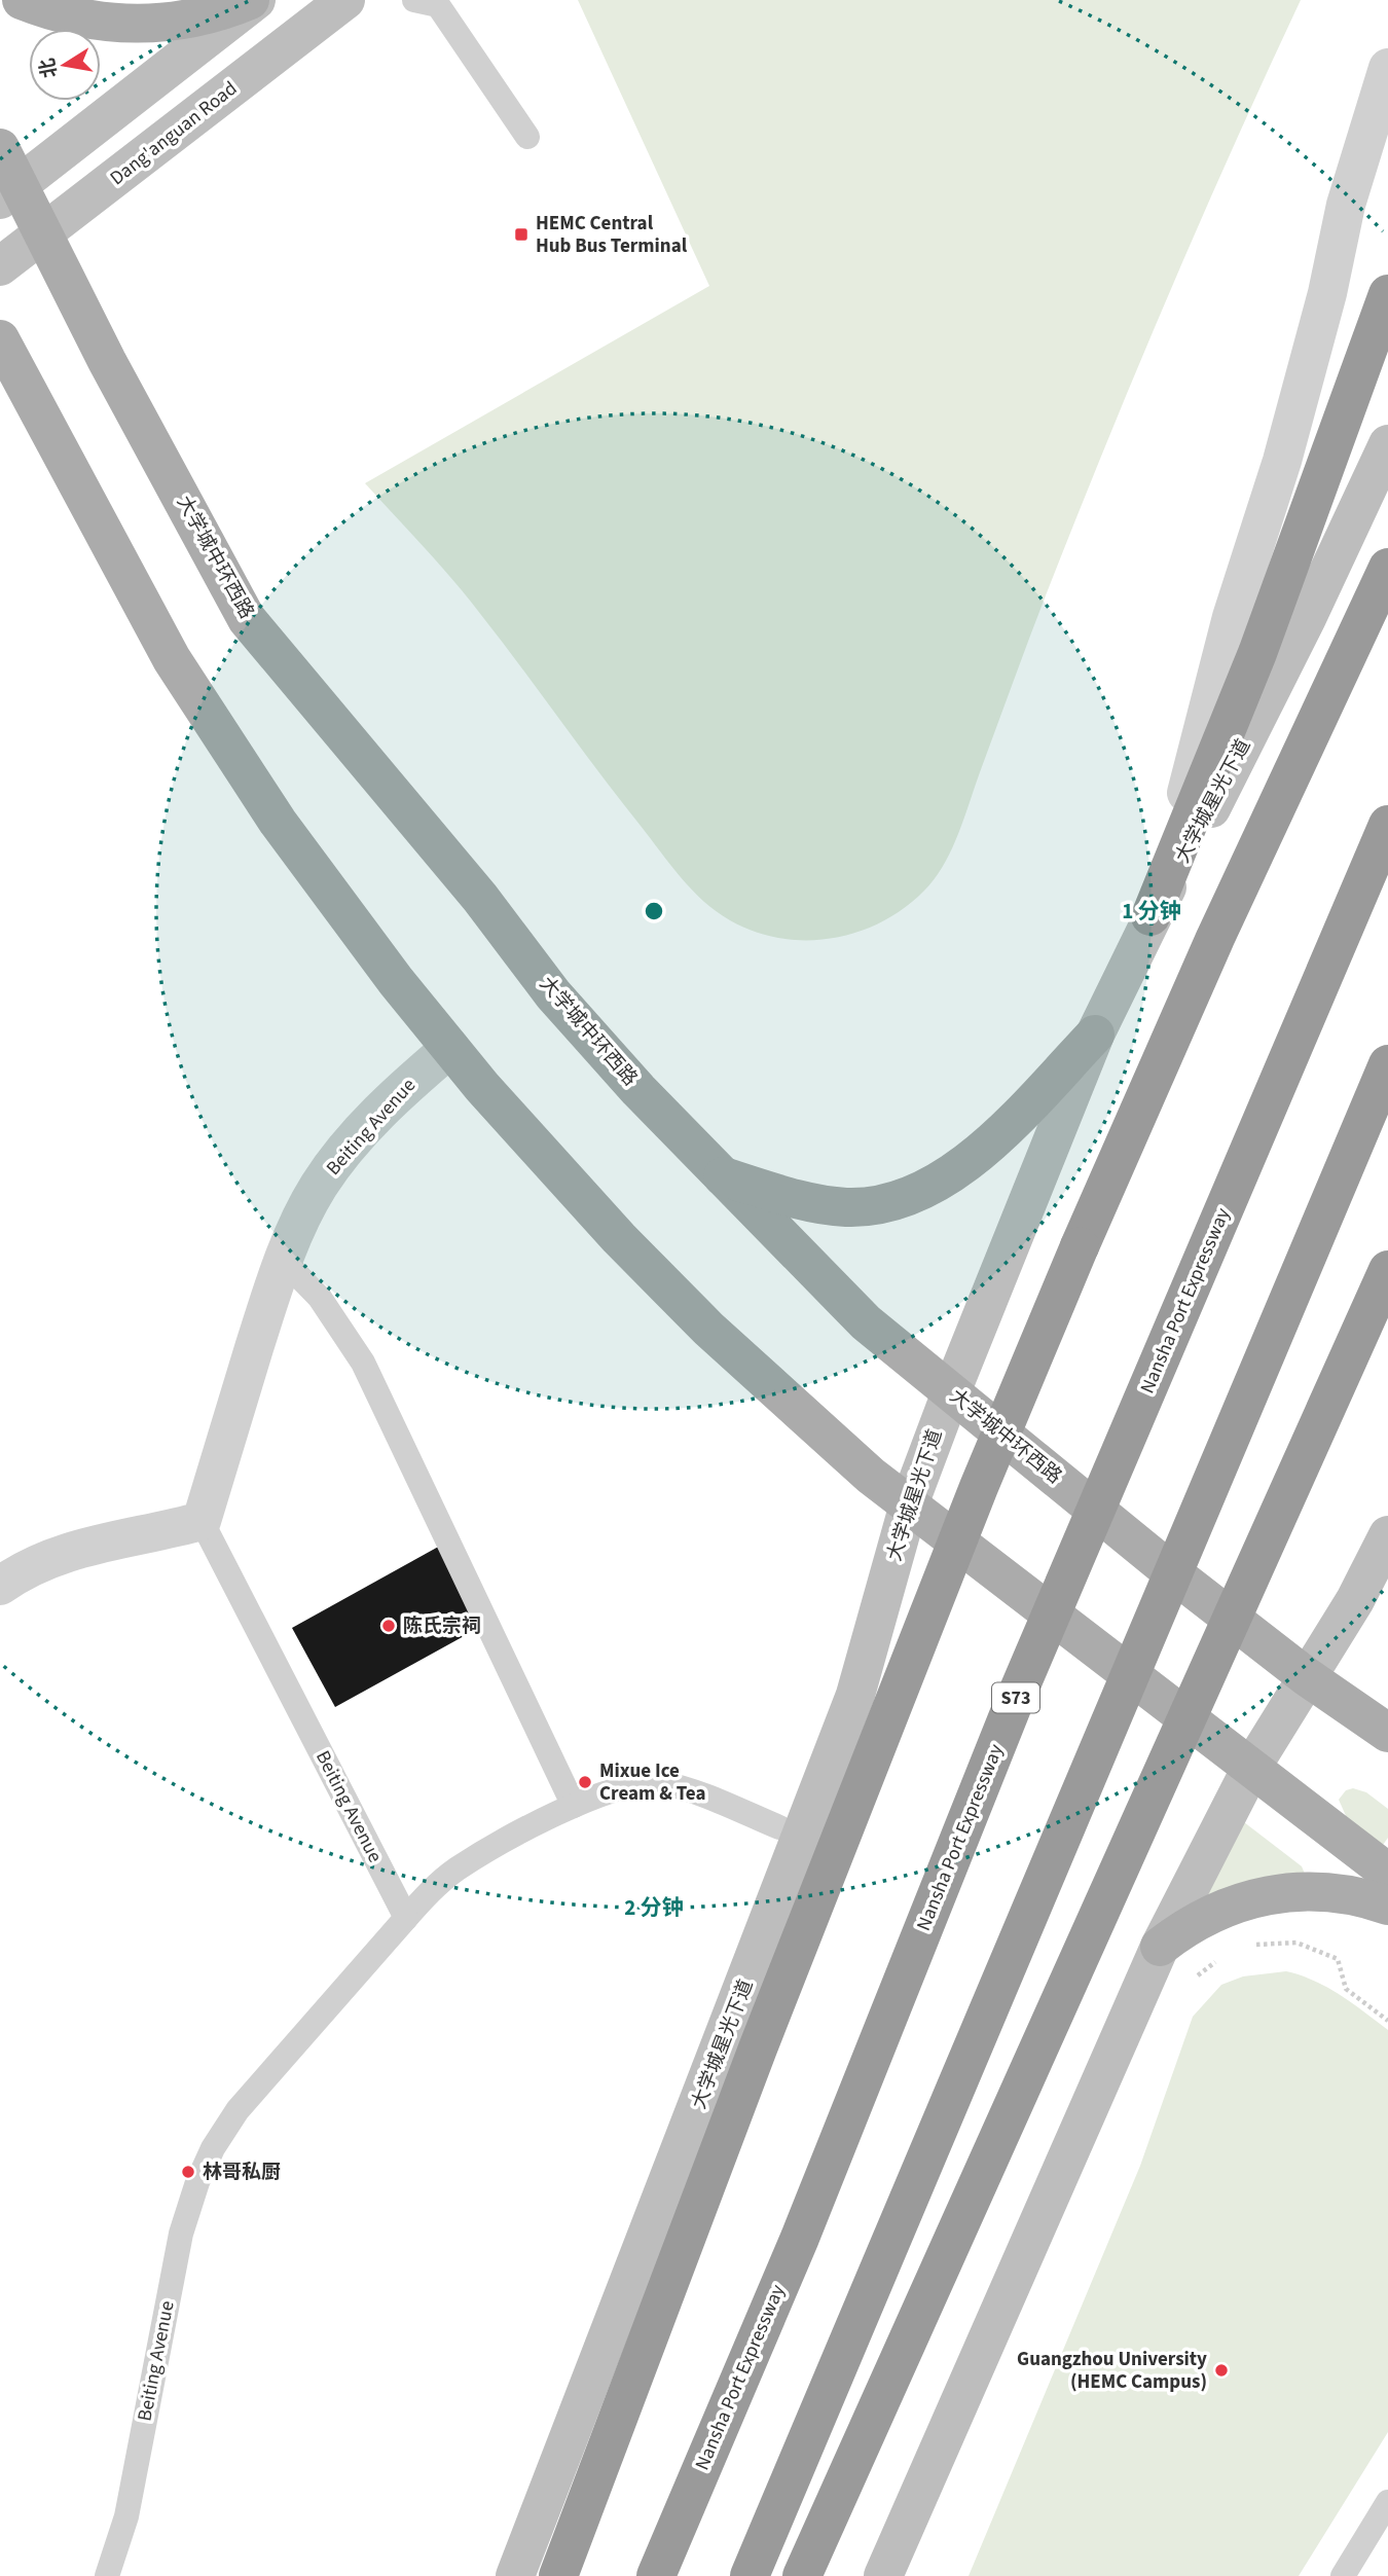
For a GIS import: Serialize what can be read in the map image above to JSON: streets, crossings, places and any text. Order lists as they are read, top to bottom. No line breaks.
{"streets":{"highway":["Nansha Port Expressway","S73"],"main road":["Dang'anguan Road","大学城中环西路","大学城星光下道"],"street":["Beiting Avenue"]},"crossings":[["Dang'anguan Road","大学城中环西路"],["大学城中环西路","大学城星光下道"]],"places":{"transit":["HEMC Central Hub Bus Terminal"],"other":["陈氏宗祠","Mixue Ice Cream & Tea","林哥私厨","Guangzhou University (HEMC Campus)"]},"north":"left","rings":["1 分钟","2 分钟"]}
